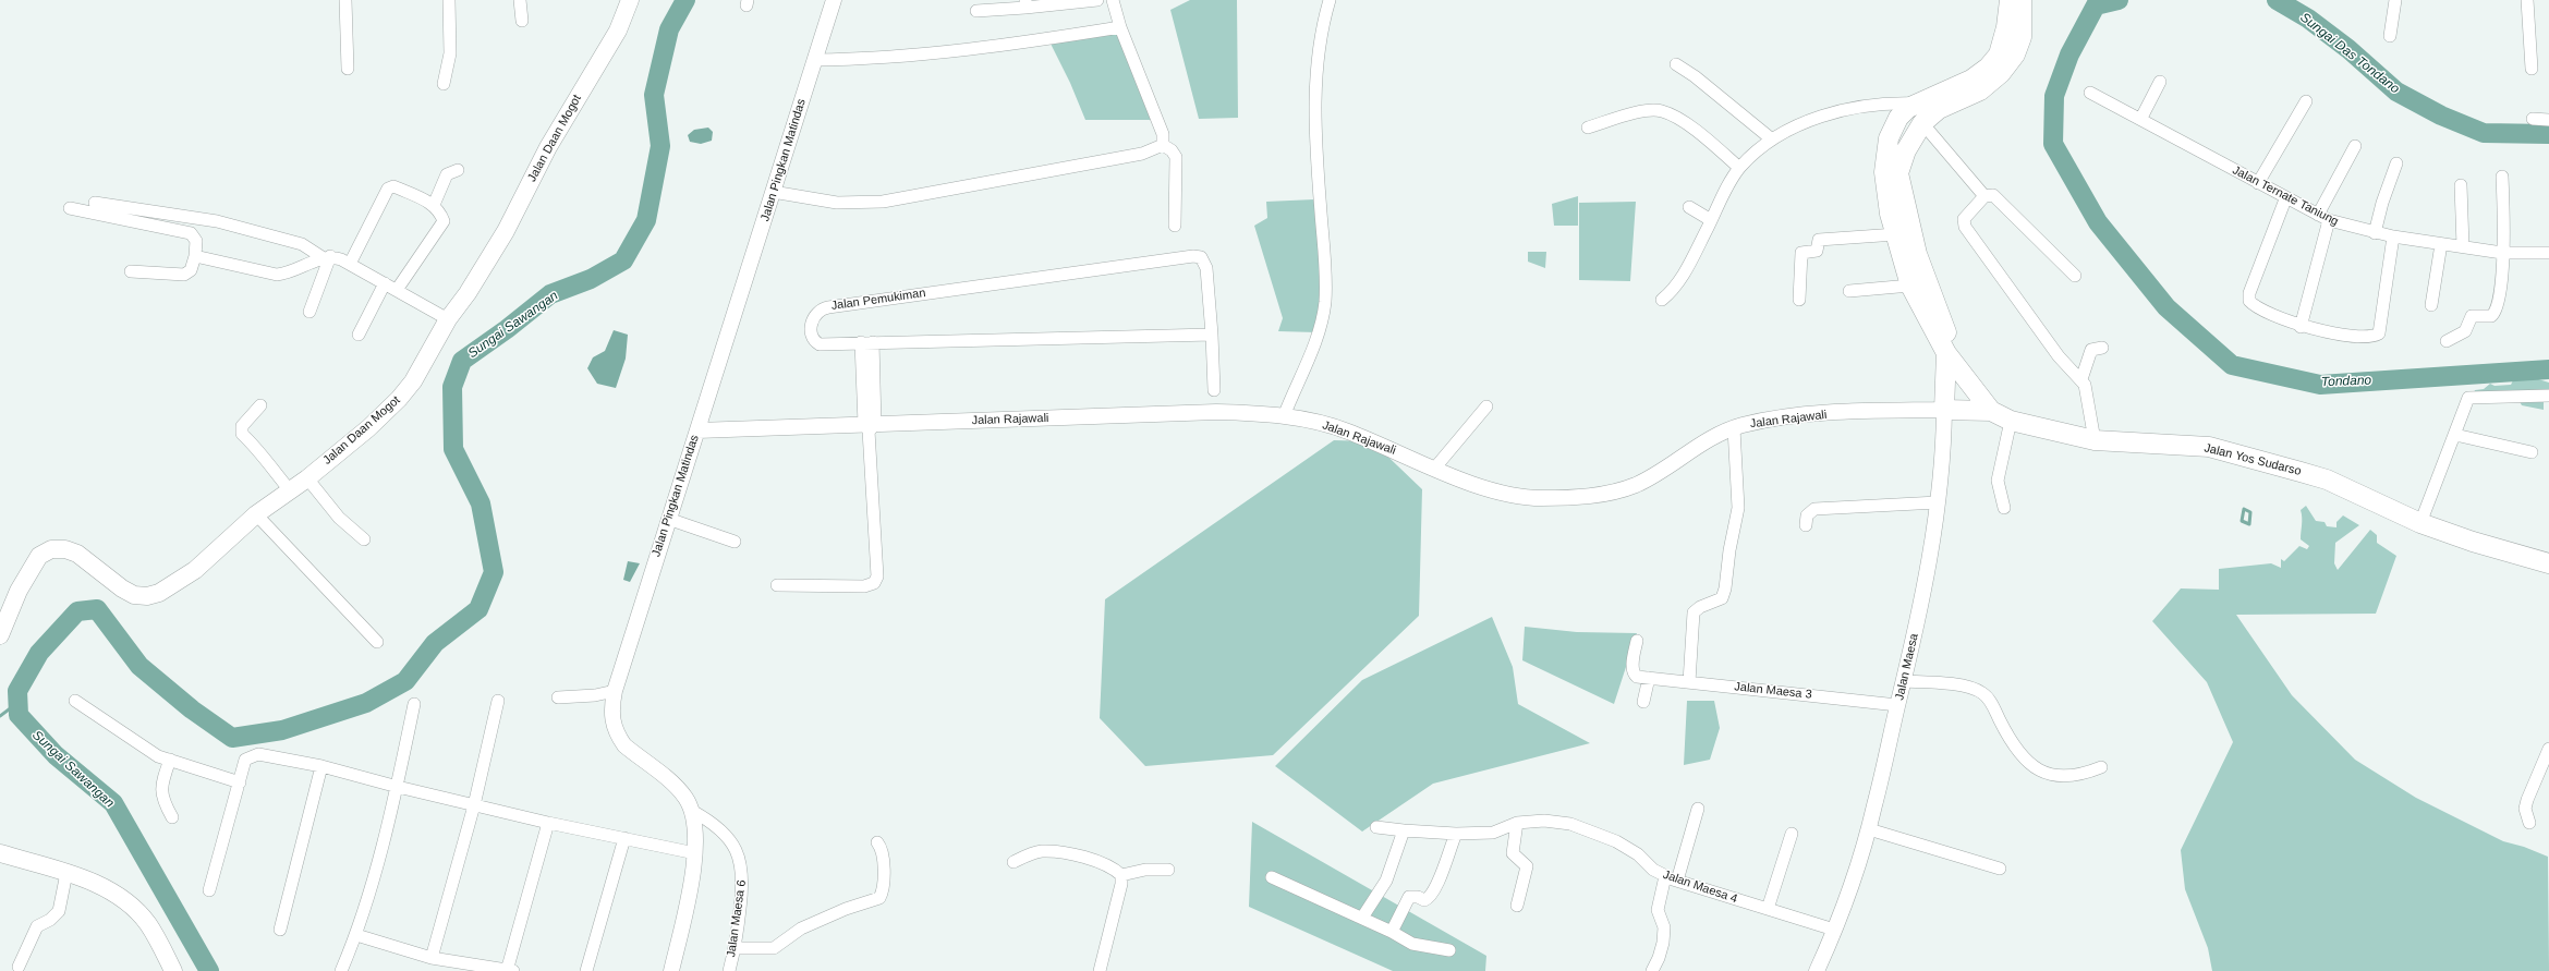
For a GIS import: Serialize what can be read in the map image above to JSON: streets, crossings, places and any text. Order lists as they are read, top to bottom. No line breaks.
{"streets":{"highway":["Jalan Yos Sudarso","Jalan Maesa"],"main road":["Jalan Daan Mogot"],"street":["Jalan Pingkan Matindas","Jalan Ternate Taniung","Jalan Pemukiman","Jalan Rajawali","Jalan Maesa 3","Jalan Maesa 4","Jalan Maesa 6"]},"crossings":[["Jalan Pingkan Matindas","Jalan Rajawali"],["Jalan Pingkan Matindas","Jalan Maesa 6"],["Jalan Rajawali","Jalan Maesa"],["Jalan Yos Sudarso","Jalan Maesa"],["Jalan Maesa","Jalan Maesa 3"],["Jalan Maesa","Jalan Maesa 4"]],"water":["Sungai Das Tondano","Sungai Sawangan","Tondano"]}
